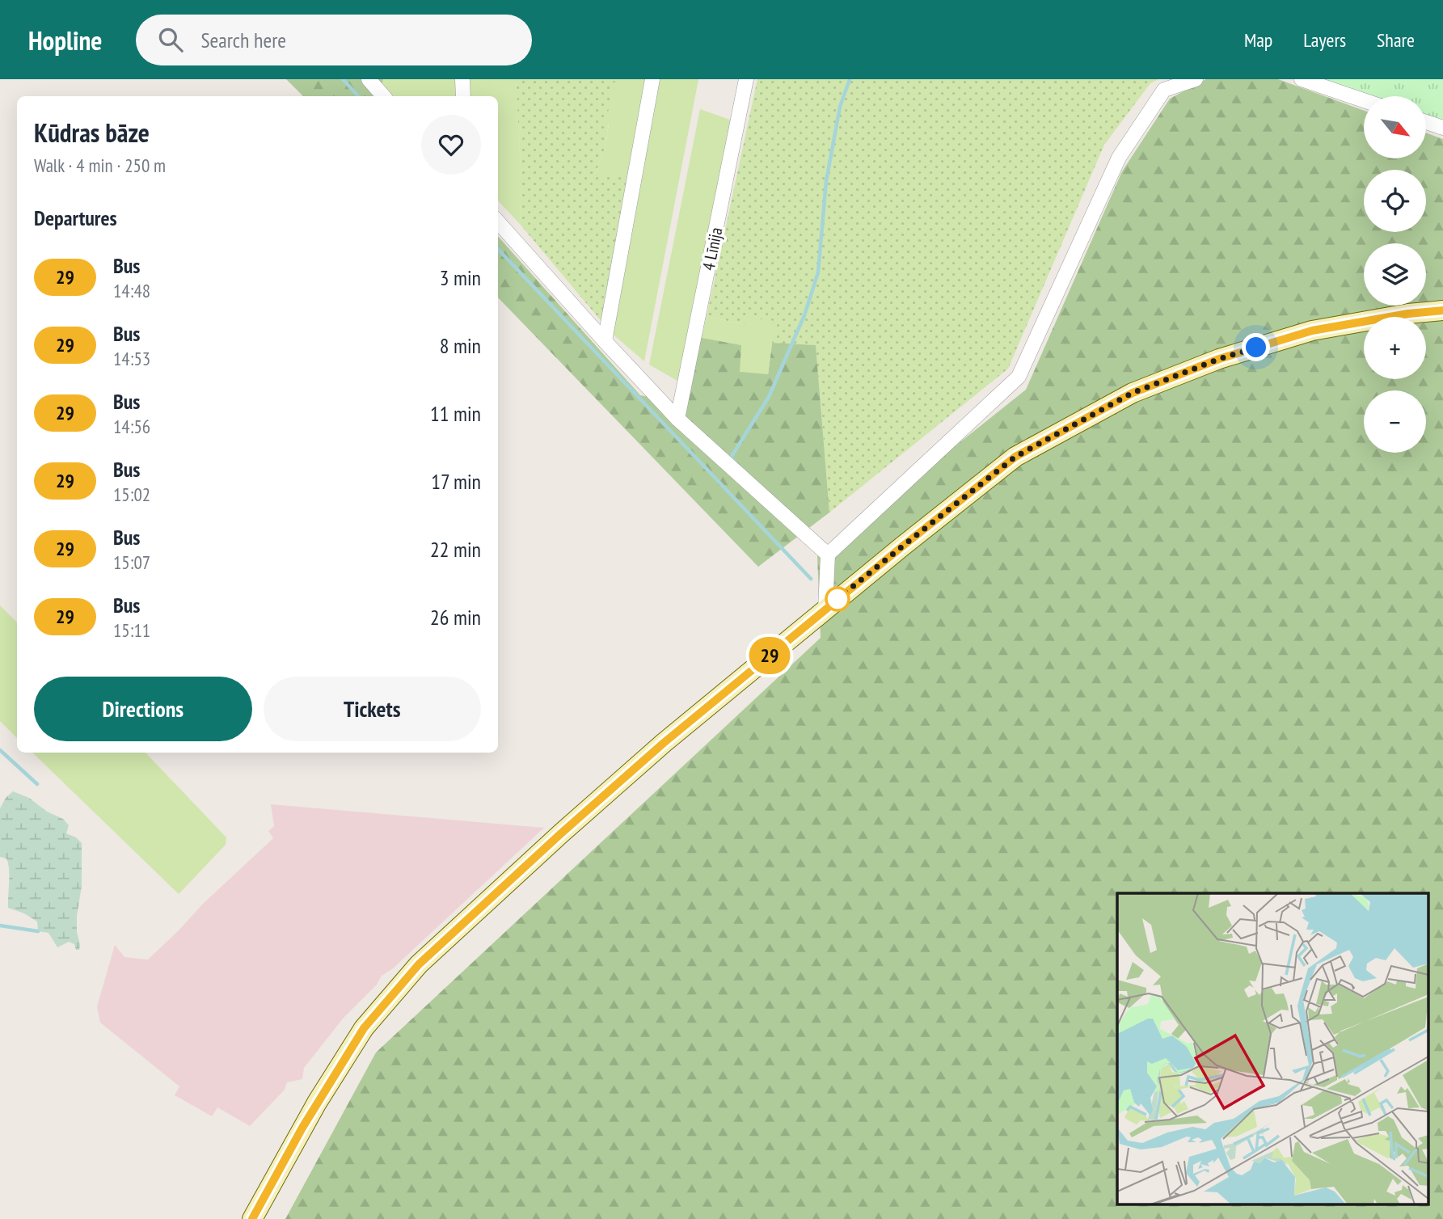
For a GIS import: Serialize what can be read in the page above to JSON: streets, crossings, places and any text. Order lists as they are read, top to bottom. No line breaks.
{"streets":{"street":["4 Līnija"]},"lines":["bus line 29"],"north":"bottom right","page":{"header":"Hopline","search":"Search here","nav":["Map","Layers","Share"],"on_map":"29","map_buttons":["+","−"],"heading":[["Kūdras bāze","Walk · 4 min · 250 m"],"Departures"],"list":[{"mark":"29","name":"Bus","note":"14:48","value":"3 min"},{"mark":"29","name":"Bus","note":"14:53","value":"8 min"},{"mark":"29","name":"Bus","note":"14:56","value":"11 min"},{"mark":"29","name":"Bus","note":"15:02","value":"17 min"},{"mark":"29","name":"Bus","note":"15:07","value":"22 min"},{"mark":"29","name":"Bus","note":"15:11","value":"26 min"}],"buttons":["Directions","Tickets"]}}
